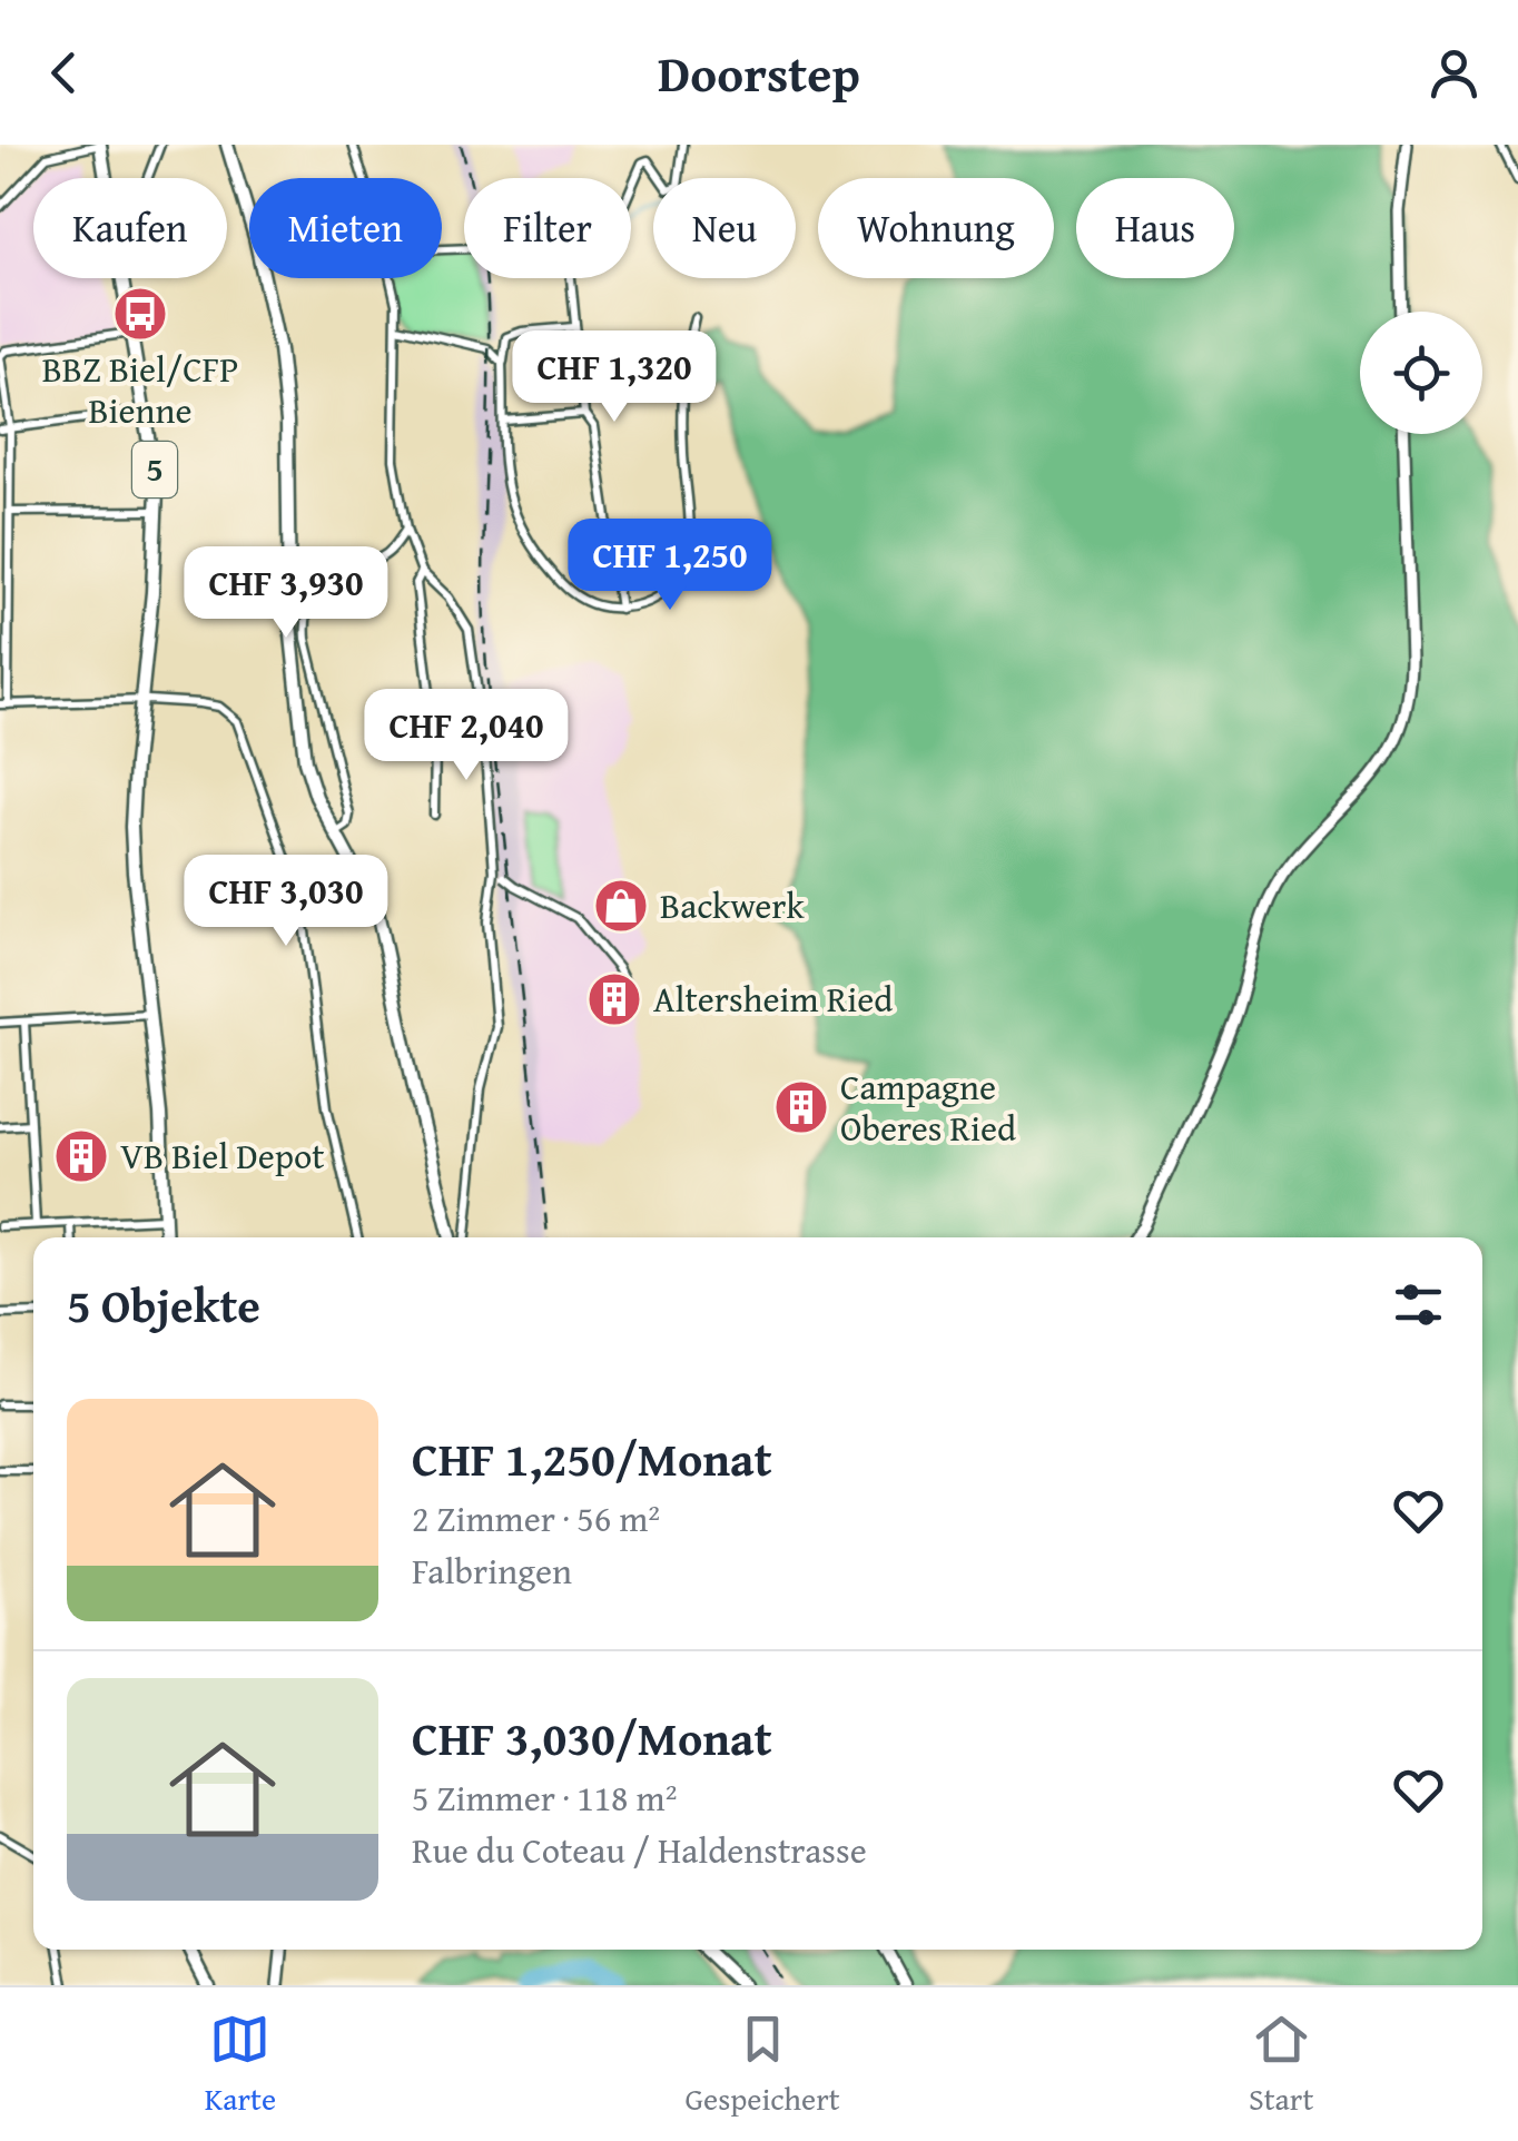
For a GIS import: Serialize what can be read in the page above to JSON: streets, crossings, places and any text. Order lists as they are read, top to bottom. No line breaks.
{"streets":{"main road":["5"]},"places":{"bus stop":["BBZ Biel/CFP Bienne"],"shop":["Backwerk"],"building":["Altersheim Ried","Campagne Oberes Ried","VB Biel Depot"]},"page":{"header":"Doorstep","chip":["Kaufen","Mieten","Filter","Neu","Wohnung","Haus"],"price":["CHF 1,320","CHF 1,250","CHF 3,930","CHF 2,040","CHF 3,030"],"heading":"5 Objekte","list":[{"name":"CHF 1,250/Monat","note":"2 Zimmer · 56 m² · Falbringen"},{"name":"CHF 3,030/Monat","note":"5 Zimmer · 118 m² · Rue du Coteau / Haldenstrasse"}],"tabs":["Karte","Gespeichert","Start"]}}
